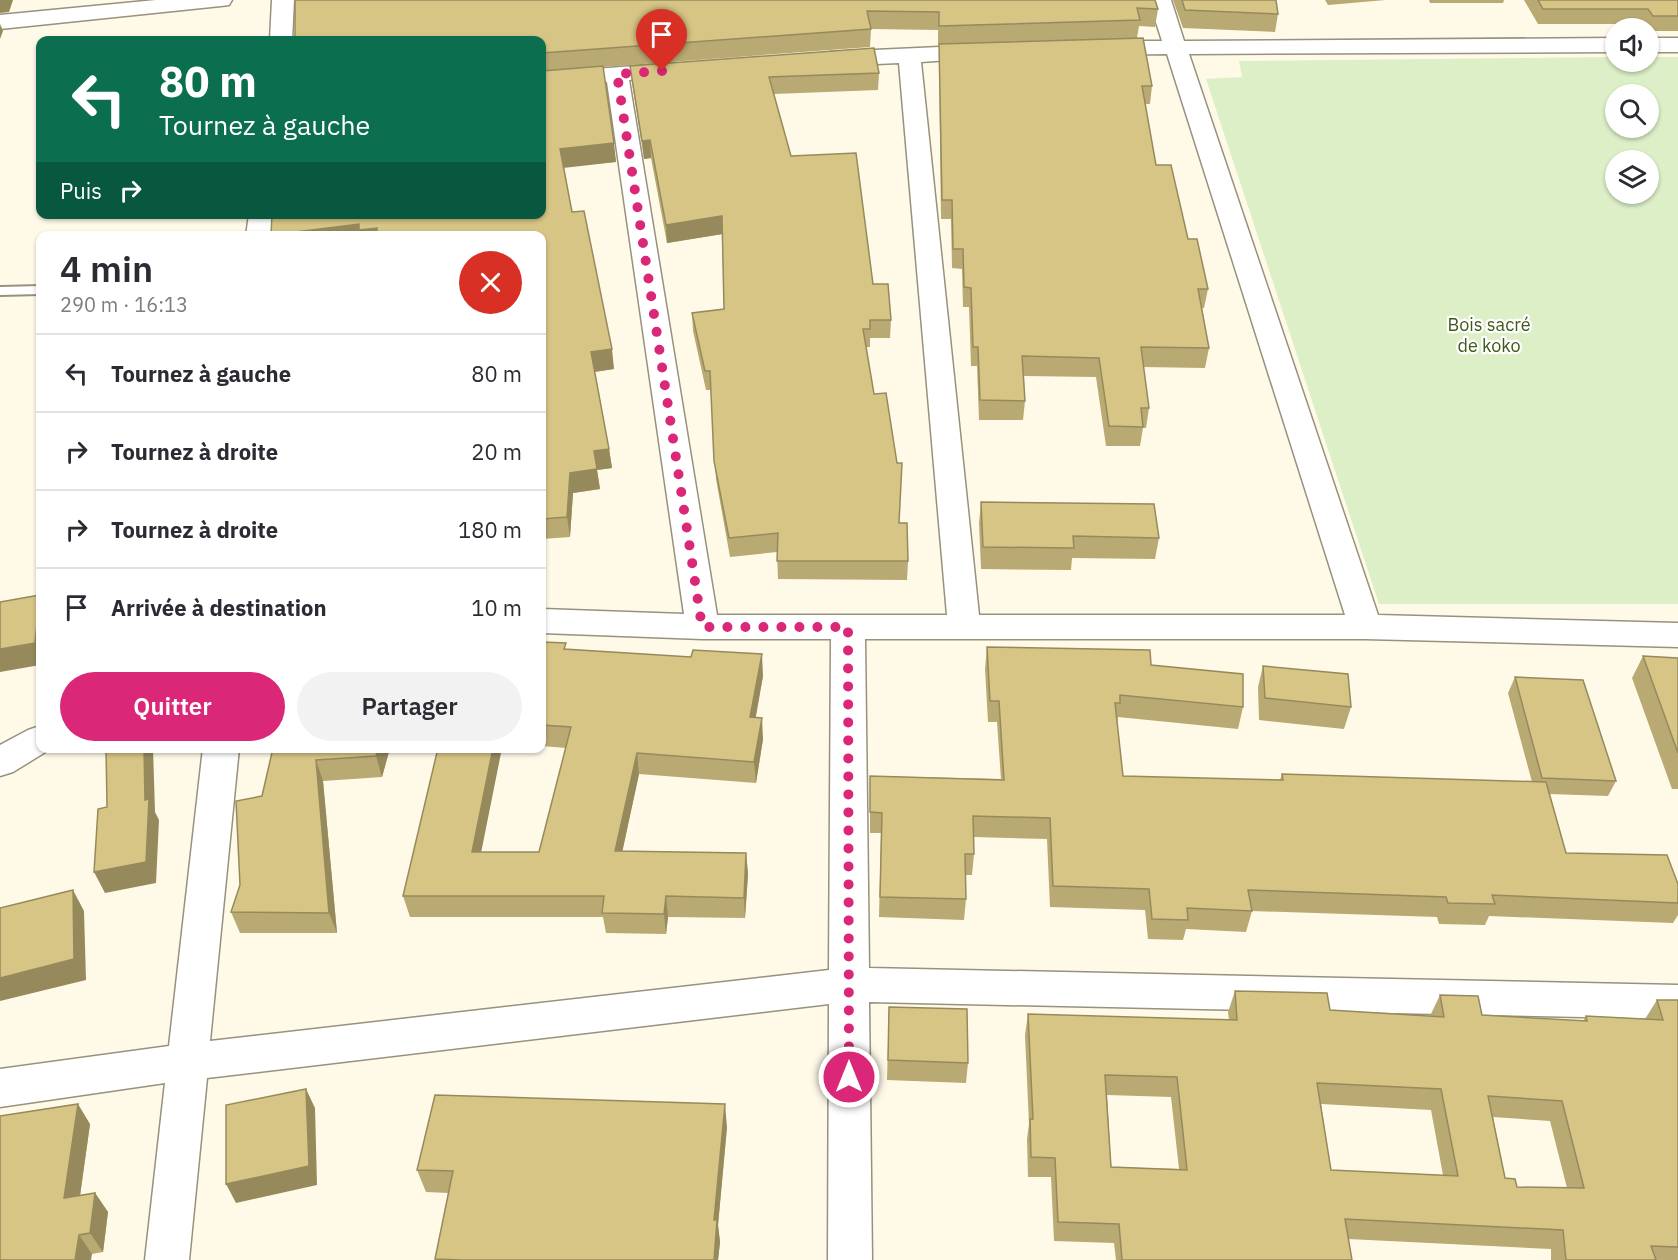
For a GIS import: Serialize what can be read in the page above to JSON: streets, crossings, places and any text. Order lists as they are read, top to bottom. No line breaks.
{"parks":["Bois sacré de koko"],"page":{"turn":["80 m","Tournez à gauche"],"then":"Puis","heading":["4 min","290 m · 16:13"],"list":[{"name":"Tournez à gauche","value":"80 m"},{"name":"Tournez à droite","value":"20 m"},{"name":"Tournez à droite","value":"180 m"},{"name":"Arrivée à destination","value":"10 m"}],"buttons":["Quitter","Partager"]}}
